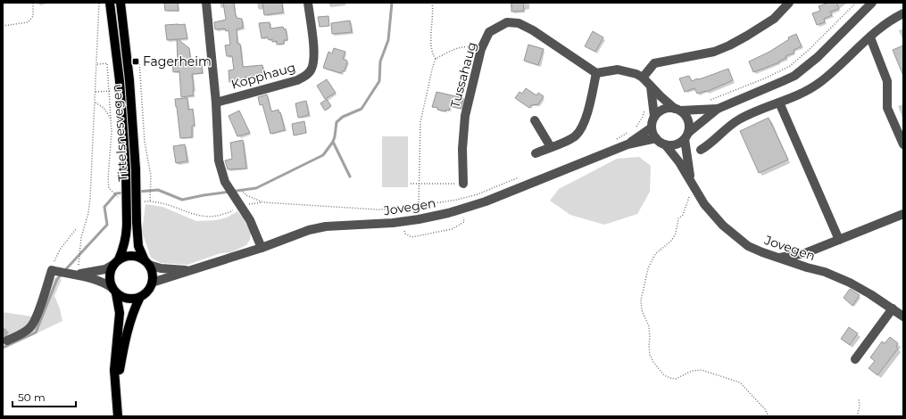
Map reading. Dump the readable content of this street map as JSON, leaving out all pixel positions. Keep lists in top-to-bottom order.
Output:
{
  "streets": {
    "main road": ["Tittelsnesvegen"],
    "street": ["Tussahaug", "Kopphaug", "Jovegen"]
  },
  "crossings": [
    ["Kopphaug", "Jovegen"],
    ["Tittelsnesvegen", "Jovegen"]
  ],
  "places": {
    "transit": ["Fagerheim"]
  },
  "scale_bar": "50 m"
}
